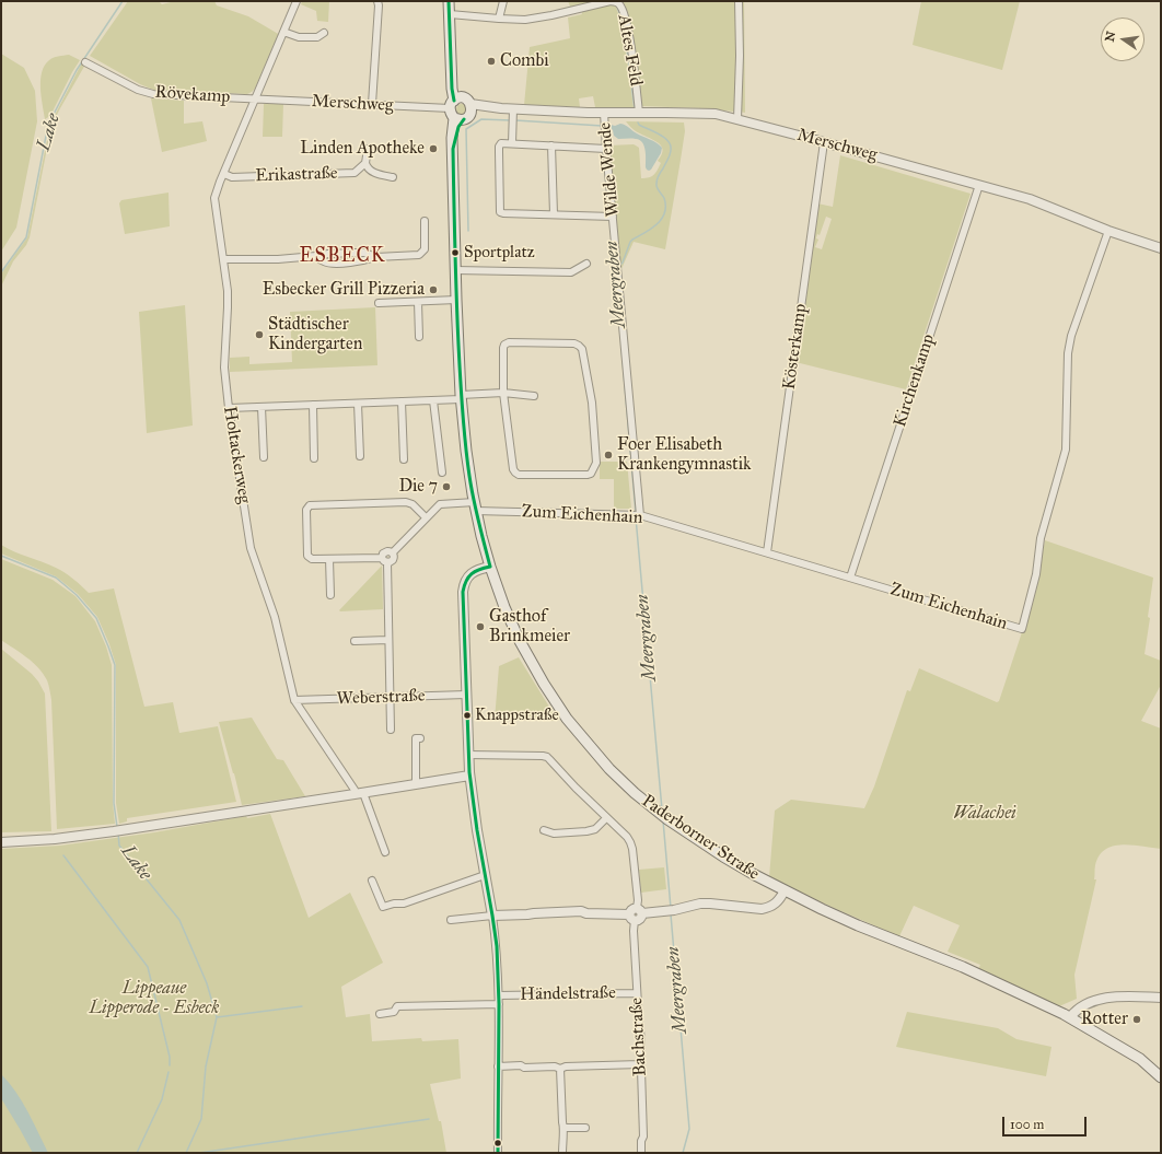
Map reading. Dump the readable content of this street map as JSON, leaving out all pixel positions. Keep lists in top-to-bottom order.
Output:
{
  "streets": {
    "main road": ["Paderborner Straße"],
    "street": [
      "Altes Feld",
      "Rövekamp",
      "Merschweg",
      "Wilde Wende",
      "Erikastraße",
      "Kösterkamp",
      "Kirchenkamp",
      "Holtackerweg",
      "Zum Eichenhain",
      "Weberstraße",
      "Händelstraße",
      "Bachstraße"
    ]
  },
  "crossings": [
    ["Altes Feld", "Merschweg"],
    ["Altes Feld", "Paderborner Straße"],
    ["Rövekamp", "Merschweg"],
    ["Rövekamp", "Holtackerweg"],
    ["Merschweg", "Wilde Wende"],
    ["Merschweg", "Kösterkamp"],
    ["Merschweg", "Kirchenkamp"],
    ["Merschweg", "Holtackerweg"],
    ["Merschweg", "Zum Eichenhain"],
    ["Merschweg", "Paderborner Straße"],
    ["Wilde Wende", "Zum Eichenhain"],
    ["Erikastraße", "Holtackerweg"],
    ["Kösterkamp", "Zum Eichenhain"],
    ["Kirchenkamp", "Zum Eichenhain"],
    ["Holtackerweg", "Weberstraße"],
    ["Zum Eichenhain", "Paderborner Straße"],
    ["Händelstraße", "Bachstraße"]
  ],
  "districts": ["ESBECK"],
  "water": ["Lake", "Meergraben"],
  "parks": ["Walachei", "Lippeaue Lipperode - Esbeck"],
  "places": [
    "Combi",
    "Linden Apotheke",
    "Sportplatz",
    "Esbecker Grill Pizzeria",
    "Städtischer Kindergarten",
    "Foer Elisabeth Krankengymnastik",
    "Die 7",
    "Gasthof Brinkmeier",
    "Knappstraße",
    "Rotter"
  ],
  "scale_bar": "100 m",
  "north": "left"
}
